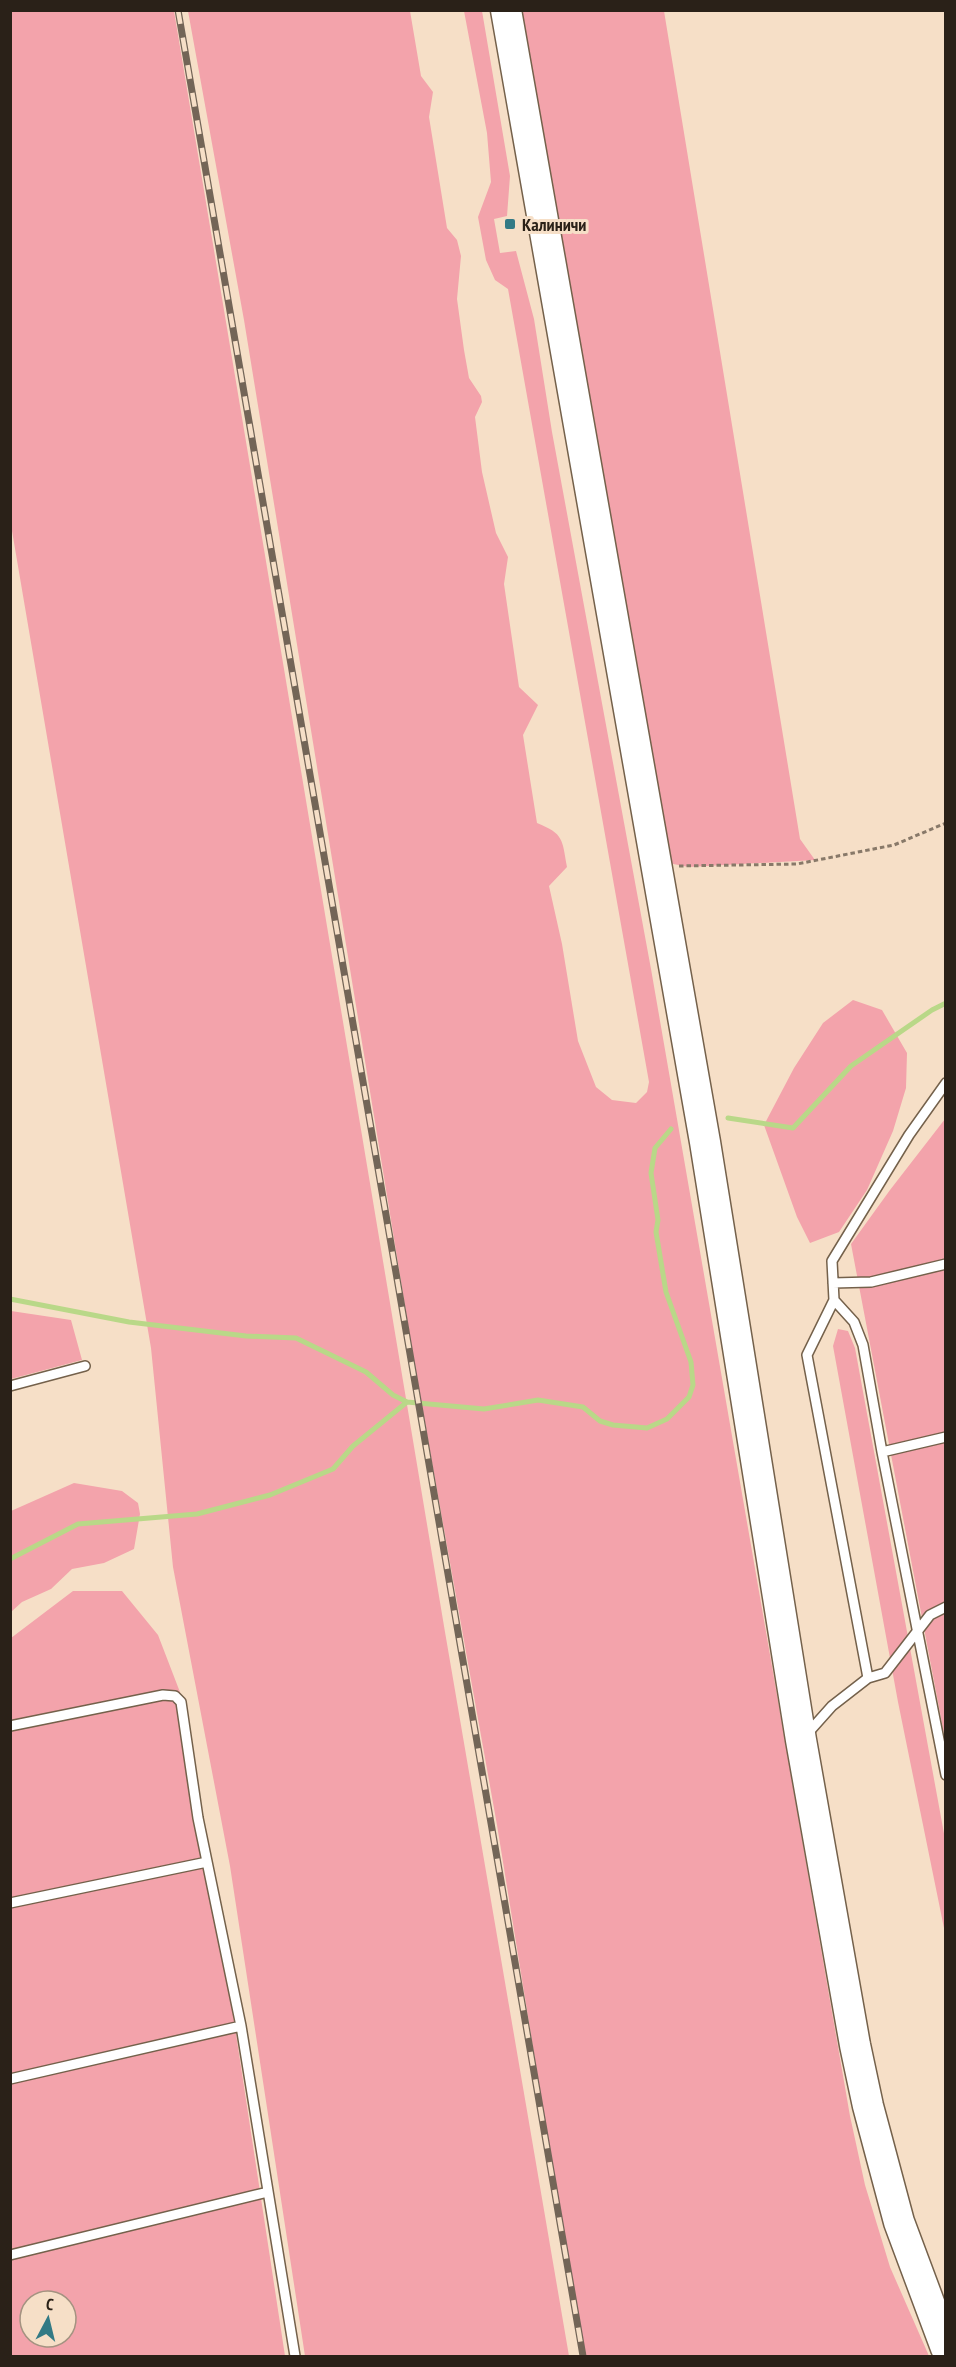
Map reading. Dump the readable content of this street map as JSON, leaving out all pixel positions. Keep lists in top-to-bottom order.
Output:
{
  "places": {
    "transit": ["Калиничи"]
  },
  "north": "top"
}
